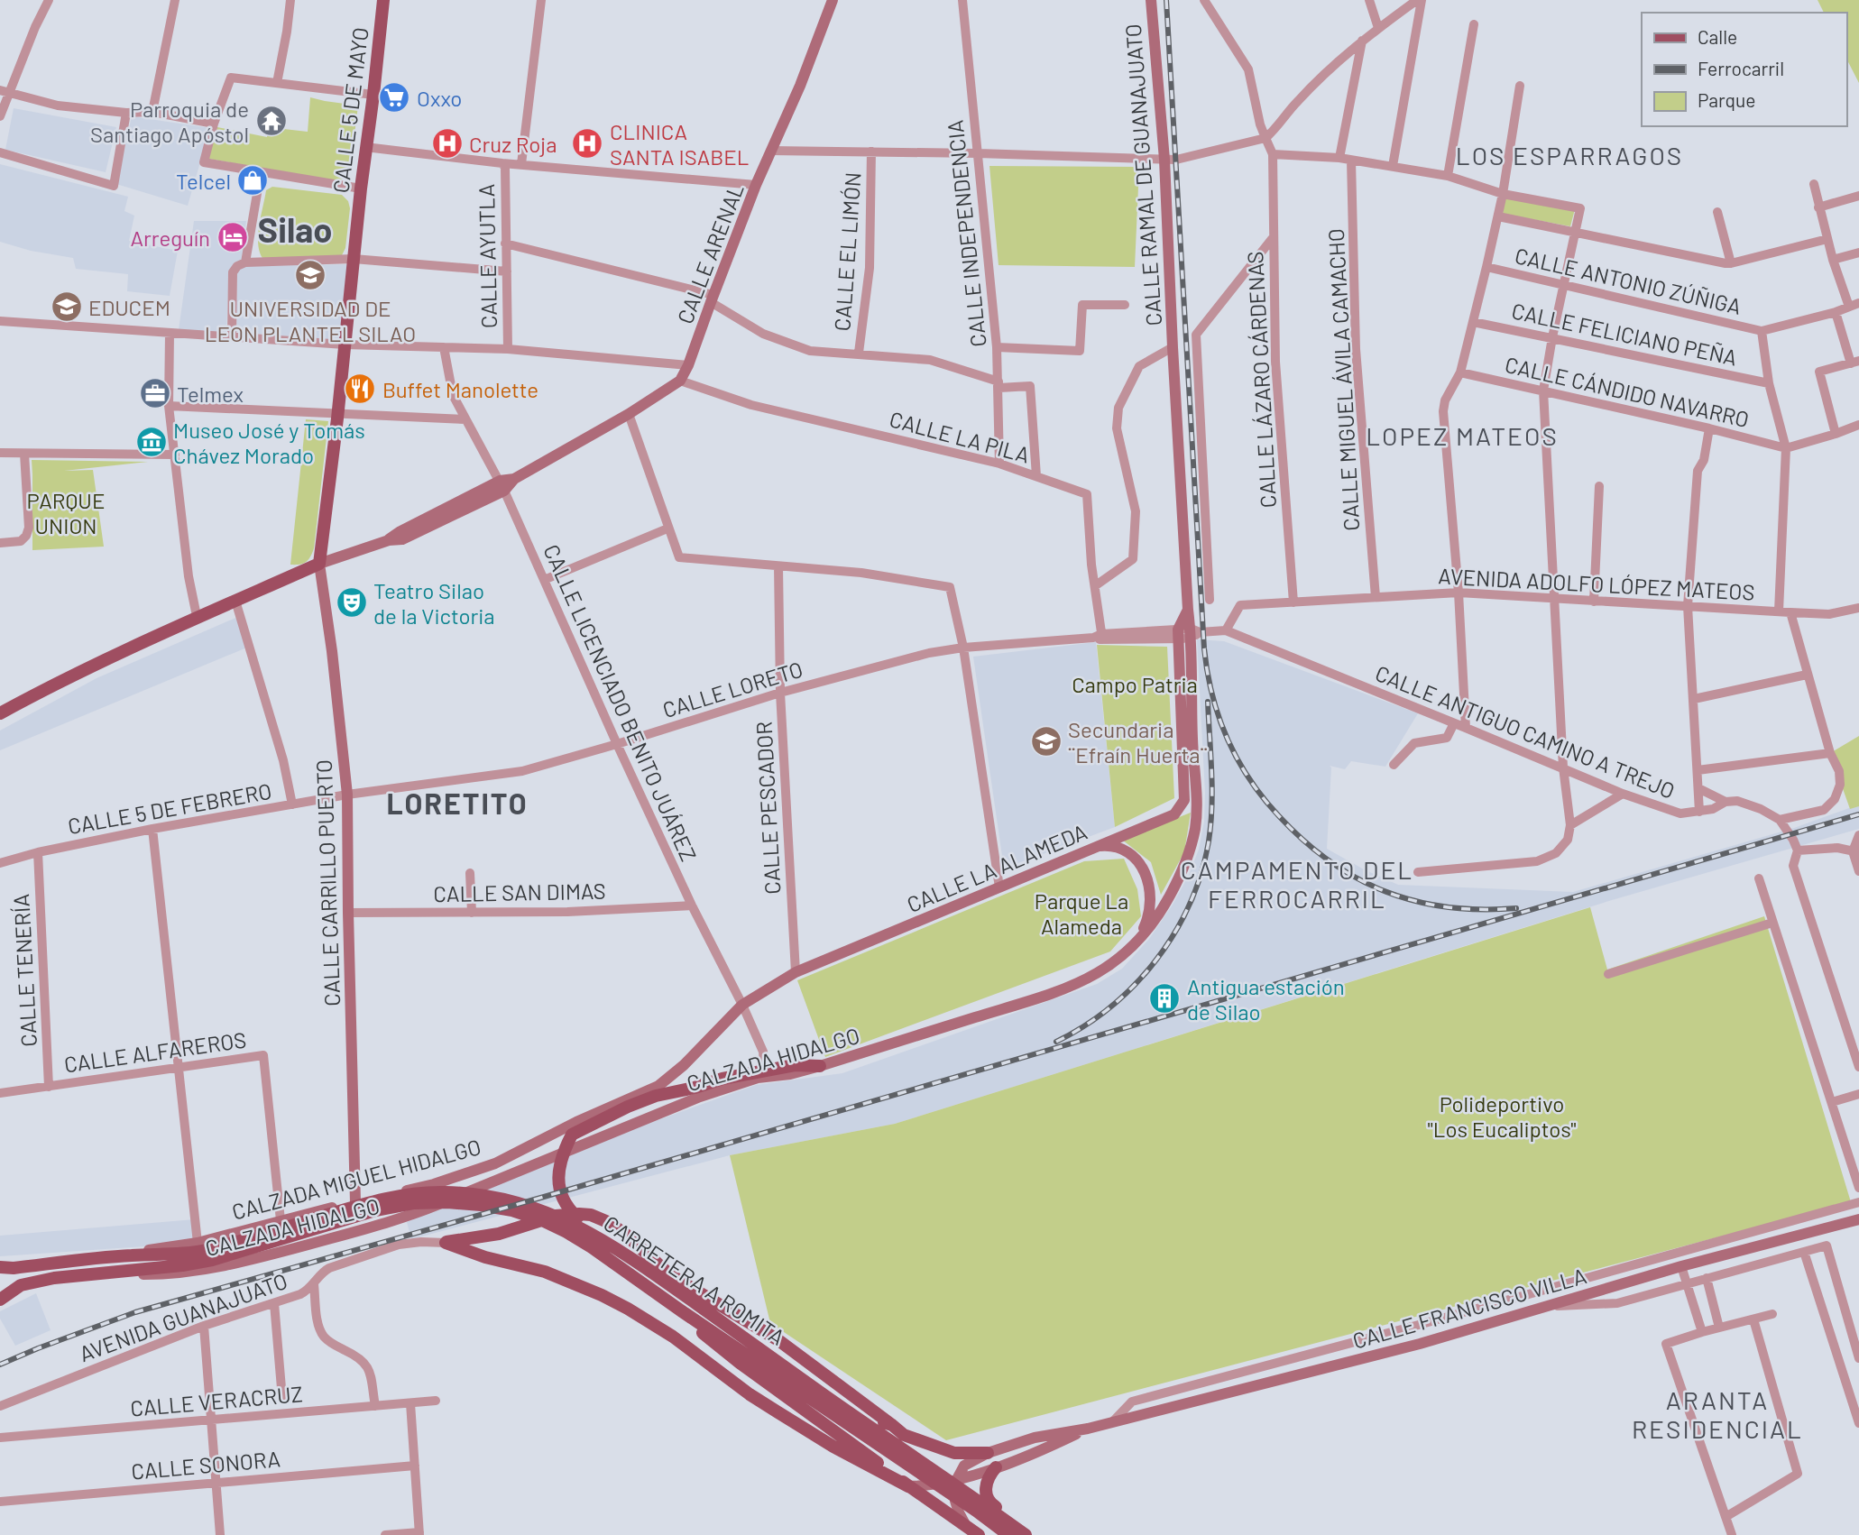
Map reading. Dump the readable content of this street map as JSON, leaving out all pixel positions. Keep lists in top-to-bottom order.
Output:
{
  "streets": {
    "main road": ["CALLE 5 DE MAYO", "CALZADA MIGUEL HIDALGO", "CARRETERA A ROMITA"],
    "street": [
      "CALLE RAMAL DE GUANAJUATO",
      "CALLE INDEPENDENCIA",
      "CALLE EL LIMÓN",
      "CALLE ARENAL",
      "CALLE AYUTLA",
      "CALLE ANTONIO ZÚÑIGA",
      "CALLE FELICIANO PEÑA",
      "CALLE LÁZARO CÁRDENAS",
      "CALLE MIGUEL ÁVILA CAMACHO",
      "CALLE CÁNDIDO NAVARRO",
      "CALLE LA PILA",
      "AVENIDA ADOLFO LÓPEZ MATEOS",
      "CALLE LORETO",
      "CALLE LICENCIADO BENITO JUÁREZ",
      "CALLE ANTIGUO CAMINO A TREJO",
      "CALLE 5 DE FEBRERO",
      "CALLE PESCADOR",
      "CALLE LA ALAMEDA",
      "CALLE CARRILLO PUERTO",
      "CALLE SAN DIMAS",
      "CALLE TENERÍA",
      "CALLE ALFAREROS",
      "CALZADA HIDALGO",
      "CALLE FRANCISCO VILLA",
      "AVENIDA GUANAJUATO",
      "CALLE VERACRUZ",
      "CALLE SONORA"
    ]
  },
  "crossings": [
    ["CALLE 5 DE MAYO", "CALLE CARRILLO PUERTO"],
    ["CALLE RAMAL DE GUANAJUATO", "CALLE LA PILA"],
    ["CALLE RAMAL DE GUANAJUATO", "CALLE LORETO"],
    ["CALLE RAMAL DE GUANAJUATO", "CALLE ANTIGUO CAMINO A TREJO"],
    ["CALLE RAMAL DE GUANAJUATO", "CALZADA HIDALGO"],
    ["CALLE INDEPENDENCIA", "CALLE LA PILA"],
    ["CALLE ARENAL", "CALLE LA PILA"],
    ["CALLE LÁZARO CÁRDENAS", "AVENIDA ADOLFO LÓPEZ MATEOS"],
    ["CALLE MIGUEL ÁVILA CAMACHO", "AVENIDA ADOLFO LÓPEZ MATEOS"],
    ["CALLE LA PILA", "CALLE LORETO"],
    ["AVENIDA ADOLFO LÓPEZ MATEOS", "CALLE ANTIGUO CAMINO A TREJO"],
    ["CALLE LORETO", "CALLE LICENCIADO BENITO JUÁREZ"],
    ["CALLE LORETO", "CALLE ANTIGUO CAMINO A TREJO"],
    ["CALLE LORETO", "CALLE 5 DE FEBRERO"],
    ["CALLE LORETO", "CALLE PESCADOR"],
    ["CALLE LORETO", "CALLE CARRILLO PUERTO"],
    ["CALLE LORETO", "CALZADA HIDALGO"],
    ["CALLE LICENCIADO BENITO JUÁREZ", "CALLE LA ALAMEDA"],
    ["CALLE LICENCIADO BENITO JUÁREZ", "CALLE SAN DIMAS"],
    ["CALLE ANTIGUO CAMINO A TREJO", "CALZADA HIDALGO"],
    ["CALLE 5 DE FEBRERO", "CALLE CARRILLO PUERTO"],
    ["CALLE 5 DE FEBRERO", "CALLE TENERÍA"],
    ["CALLE PESCADOR", "CALLE LA ALAMEDA"],
    ["CALLE LA ALAMEDA", "CALZADA MIGUEL HIDALGO"],
    ["CALLE CARRILLO PUERTO", "CALLE SAN DIMAS"],
    ["CALLE CARRILLO PUERTO", "CALZADA HIDALGO"],
    ["CALLE CARRILLO PUERTO", "CALZADA MIGUEL HIDALGO"],
    ["CALLE TENERÍA", "CALLE ALFAREROS"],
    ["CALLE ALFAREROS", "CALZADA MIGUEL HIDALGO"],
    ["CALZADA HIDALGO", "CALZADA MIGUEL HIDALGO"],
    ["CALZADA MIGUEL HIDALGO", "CARRETERA A ROMITA"]
  ],
  "districts": [
    "LOS ESPARRAGOS",
    "Silao",
    "LOPEZ MATEOS",
    "LORETITO",
    "CAMPAMENTO DEL FERROCARRIL",
    "ARANTA RESIDENCIAL"
  ],
  "parks": [
    "PARQUE UNION",
    "Campo Patria",
    "Parque La Alameda",
    "Polideportivo \"Los Eucaliptos\""
  ],
  "places": {
    "supermarket": ["Oxxo"],
    "temple": ["Parroquia de Santiago Apóstol"],
    "hospital": ["Cruz Roja", "CLINICA SANTA ISABEL"],
    "shop": ["Telcel"],
    "hotel": ["Arreguín"],
    "school or university": ["UNIVERSIDAD DE LEON PLANTEL SILAO", "EDUCEM", "Secundaria ¨Efraín Huerta¨"],
    "restaurant": ["Buffet Manolette"],
    "office": ["Telmex"],
    "museum": ["Museo José y Tomás Chávez Morado"],
    "theatre": ["Teatro Silao de la Victoria"],
    "building": ["Antigua estación de Silao"]
  },
  "legend": ["Calle", "Ferrocarril", "Parque"]
}
